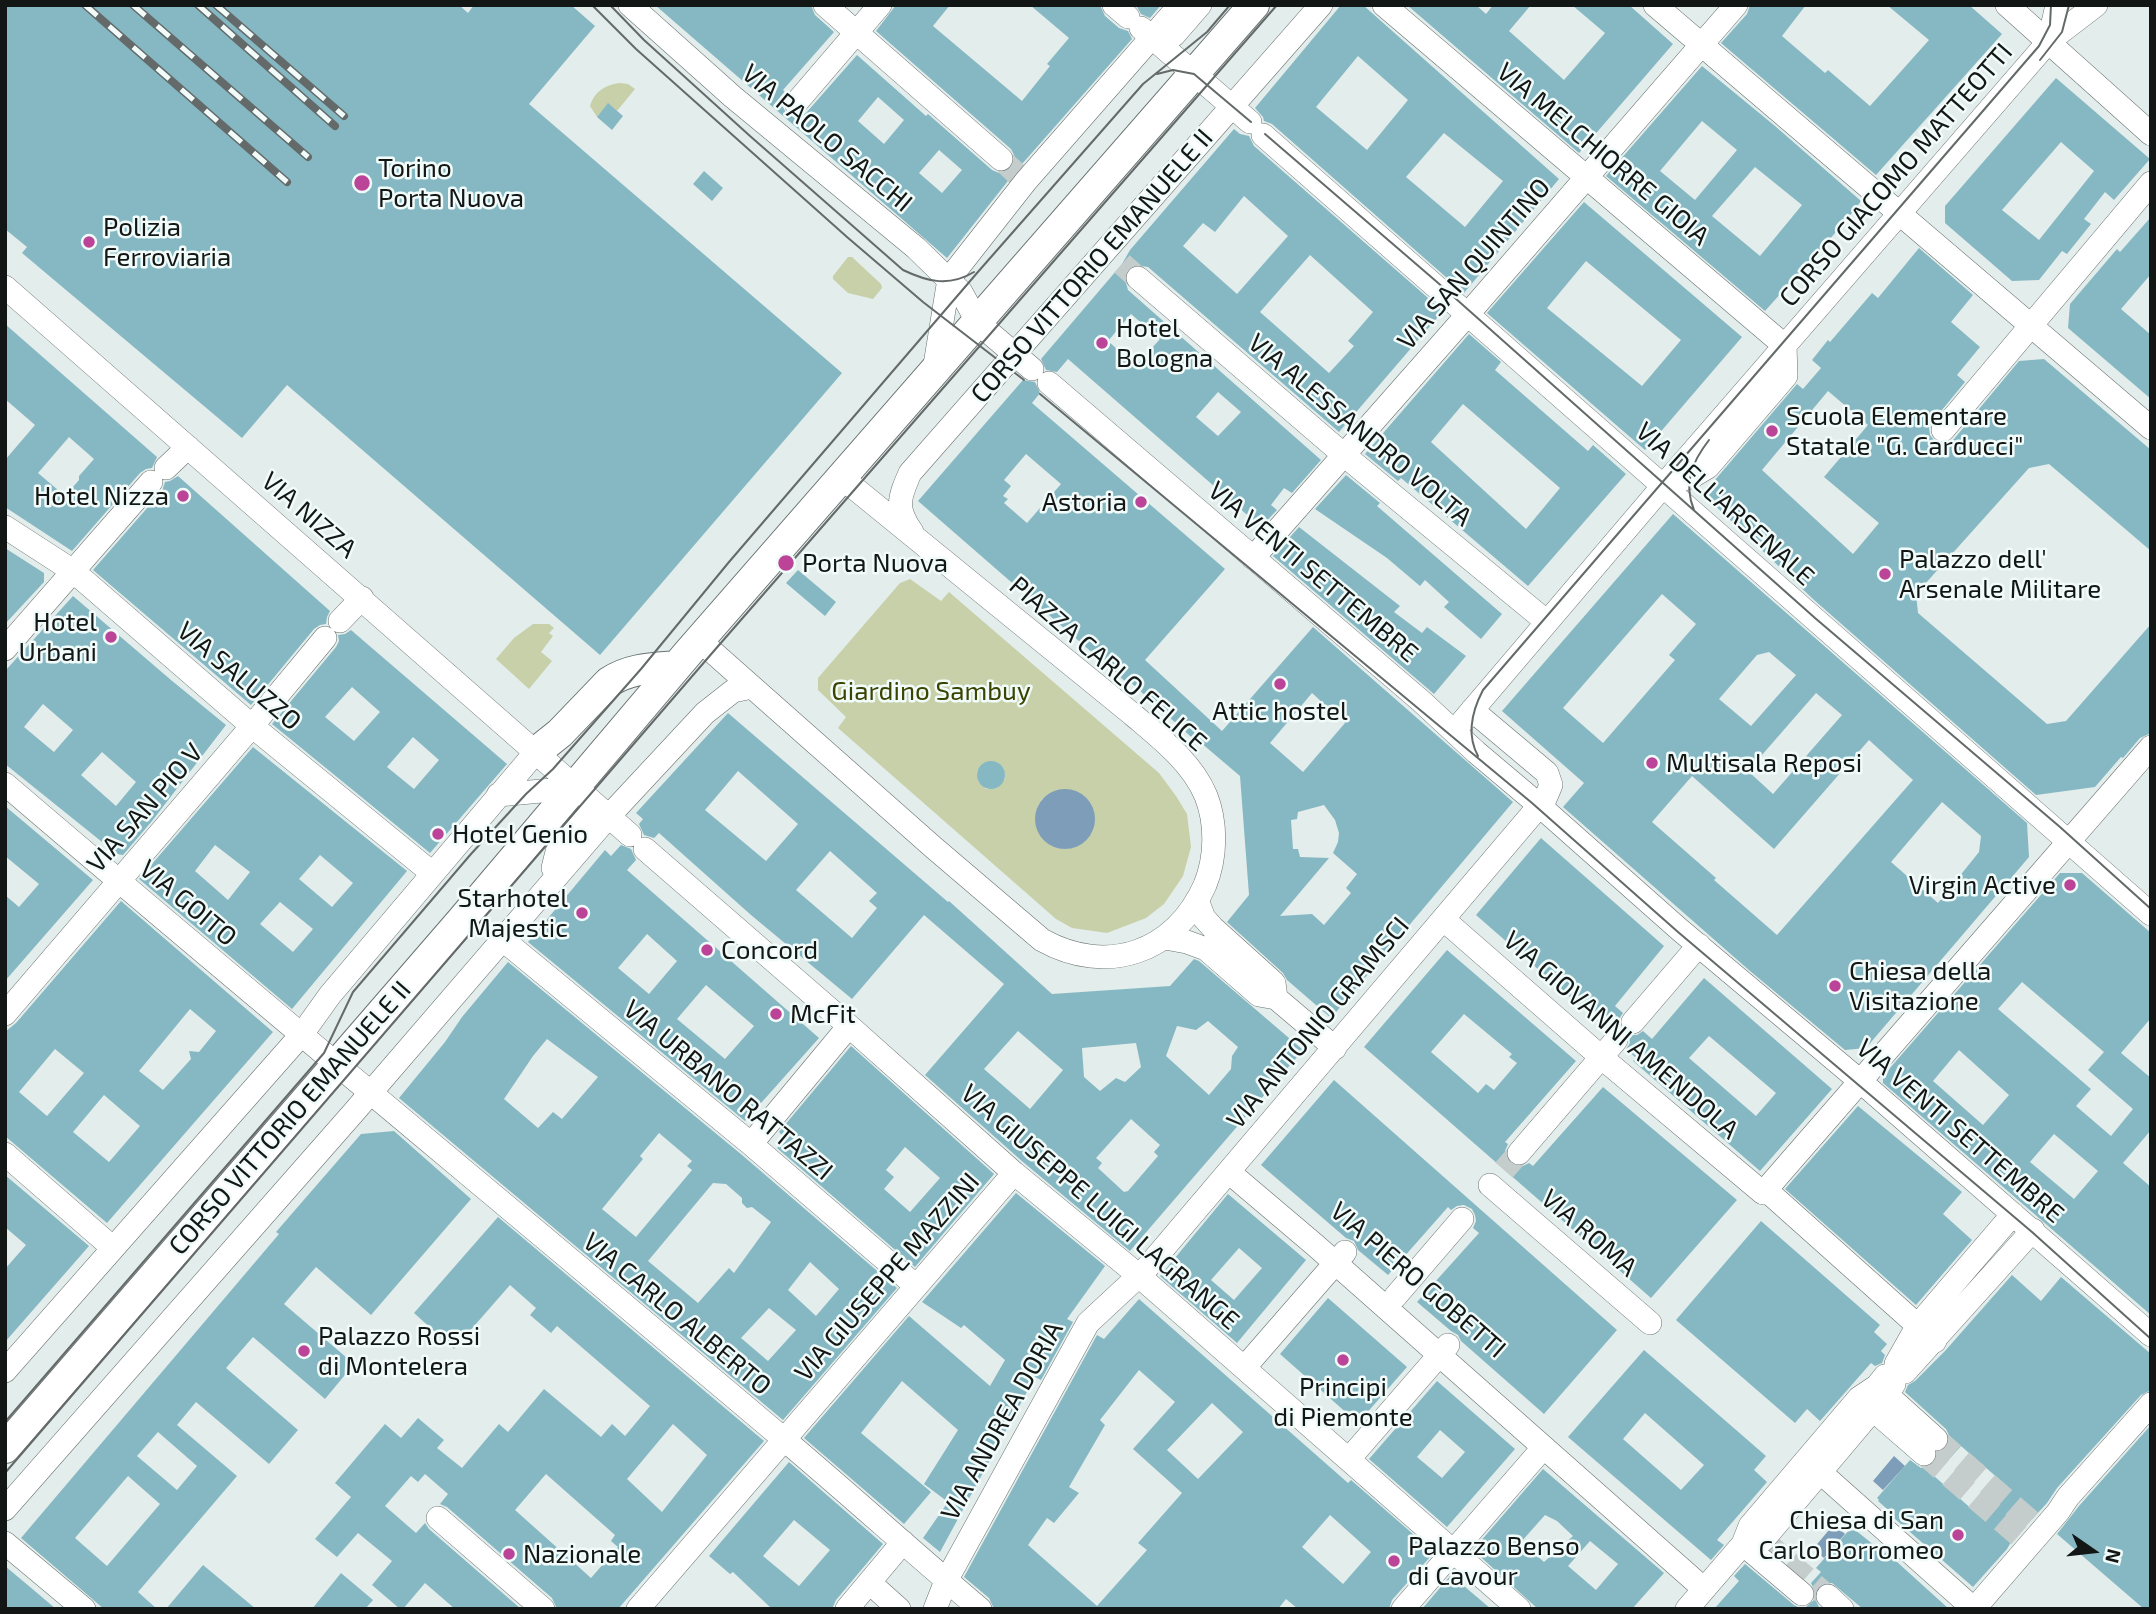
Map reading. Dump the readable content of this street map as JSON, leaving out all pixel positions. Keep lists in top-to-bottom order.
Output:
{
  "streets": {
    "main road": ["CORSO VITTORIO EMANUELE II"],
    "street": [
      "VIA PAOLO SACCHI",
      "VIA MELCHIORRE GIOIA",
      "CORSO GIACOMO MATTEOTTI",
      "VIA SAN QUINTINO",
      "VIA ALESSANDRO VOLTA",
      "VIA DELL'ARSENALE",
      "VIA NIZZA",
      "VIA VENTI SETTEMBRE",
      "PIAZZA CARLO FELICE",
      "VIA SALUZZO",
      "VIA SAN PIO V",
      "VIA GOITO",
      "VIA ANTONIO GRAMSCI",
      "VIA GIOVANNI AMENDOLA",
      "VIA URBANO RATTAZZI",
      "VIA GIUSEPPE LUIGI LAGRANGE",
      "VIA ROMA",
      "VIA GIUSEPPE MAZZINI",
      "VIA PIERO GOBETTI",
      "VIA CARLO ALBERTO",
      "VIA ANDREA DORIA"
    ]
  },
  "crossings": [
    ["VIA PAOLO SACCHI", "CORSO VITTORIO EMANUELE II"],
    ["VIA PAOLO SACCHI", "VIA VENTI SETTEMBRE"],
    ["VIA MELCHIORRE GIOIA", "CORSO GIACOMO MATTEOTTI"],
    ["VIA MELCHIORRE GIOIA", "VIA SAN QUINTINO"],
    ["CORSO GIACOMO MATTEOTTI", "VIA ALESSANDRO VOLTA"],
    ["CORSO GIACOMO MATTEOTTI", "VIA DELL'ARSENALE"],
    ["CORSO GIACOMO MATTEOTTI", "VIA VENTI SETTEMBRE"],
    ["VIA SAN QUINTINO", "VIA ALESSANDRO VOLTA"],
    ["VIA SAN QUINTINO", "VIA DELL'ARSENALE"],
    ["VIA SAN QUINTINO", "VIA VENTI SETTEMBRE"],
    ["CORSO VITTORIO EMANUELE II", "VIA ALESSANDRO VOLTA"],
    ["CORSO VITTORIO EMANUELE II", "VIA DELL'ARSENALE"],
    ["CORSO VITTORIO EMANUELE II", "VIA NIZZA"],
    ["CORSO VITTORIO EMANUELE II", "VIA VENTI SETTEMBRE"],
    ["CORSO VITTORIO EMANUELE II", "PIAZZA CARLO FELICE"],
    ["CORSO VITTORIO EMANUELE II", "VIA SALUZZO"],
    ["CORSO VITTORIO EMANUELE II", "VIA GOITO"],
    ["CORSO VITTORIO EMANUELE II", "VIA URBANO RATTAZZI"],
    ["CORSO VITTORIO EMANUELE II", "VIA GIUSEPPE LUIGI LAGRANGE"],
    ["CORSO VITTORIO EMANUELE II", "VIA CARLO ALBERTO"],
    ["VIA NIZZA", "VIA SAN PIO V"],
    ["VIA NIZZA", "VIA GIUSEPPE LUIGI LAGRANGE"],
    ["VIA VENTI SETTEMBRE", "VIA ANTONIO GRAMSCI"],
    ["VIA SALUZZO", "VIA SAN PIO V"],
    ["VIA SAN PIO V", "VIA GOITO"],
    ["VIA GOITO", "VIA CARLO ALBERTO"],
    ["VIA ANTONIO GRAMSCI", "VIA GIOVANNI AMENDOLA"],
    ["VIA ANTONIO GRAMSCI", "VIA GIUSEPPE LUIGI LAGRANGE"],
    ["VIA ANTONIO GRAMSCI", "VIA PIERO GOBETTI"],
    ["VIA ANTONIO GRAMSCI", "VIA ANDREA DORIA"],
    ["VIA URBANO RATTAZZI", "VIA GIUSEPPE MAZZINI"],
    ["VIA GIUSEPPE LUIGI LAGRANGE", "VIA GIUSEPPE MAZZINI"],
    ["VIA GIUSEPPE LUIGI LAGRANGE", "VIA ANDREA DORIA"],
    ["VIA GIUSEPPE MAZZINI", "VIA CARLO ALBERTO"],
    ["VIA CARLO ALBERTO", "VIA ANDREA DORIA"]
  ],
  "parks": ["Giardino Sambuy"],
  "places": [
    "Torino Porta Nuova",
    "Polizia Ferroviaria",
    "Hotel Bologna",
    "Scuola Elementare Statale \"G. Carducci\"",
    "Hotel Nizza",
    "Astoria",
    "Porta Nuova",
    "Palazzo dell' Arsenale Militare",
    "Hotel Urbani",
    "Attic hostel",
    "Multisala Reposi",
    "Hotel Genio",
    "Virgin Active",
    "Starhotel Majestic",
    "Concord",
    "Chiesa della Visitazione",
    "McFit",
    "Palazzo Rossi di Montelera",
    "Principi di Piemonte",
    "Chiesa di San Carlo Borromeo",
    "Nazionale",
    "Palazzo Benso di Cavour"
  ],
  "north": "right"
}
